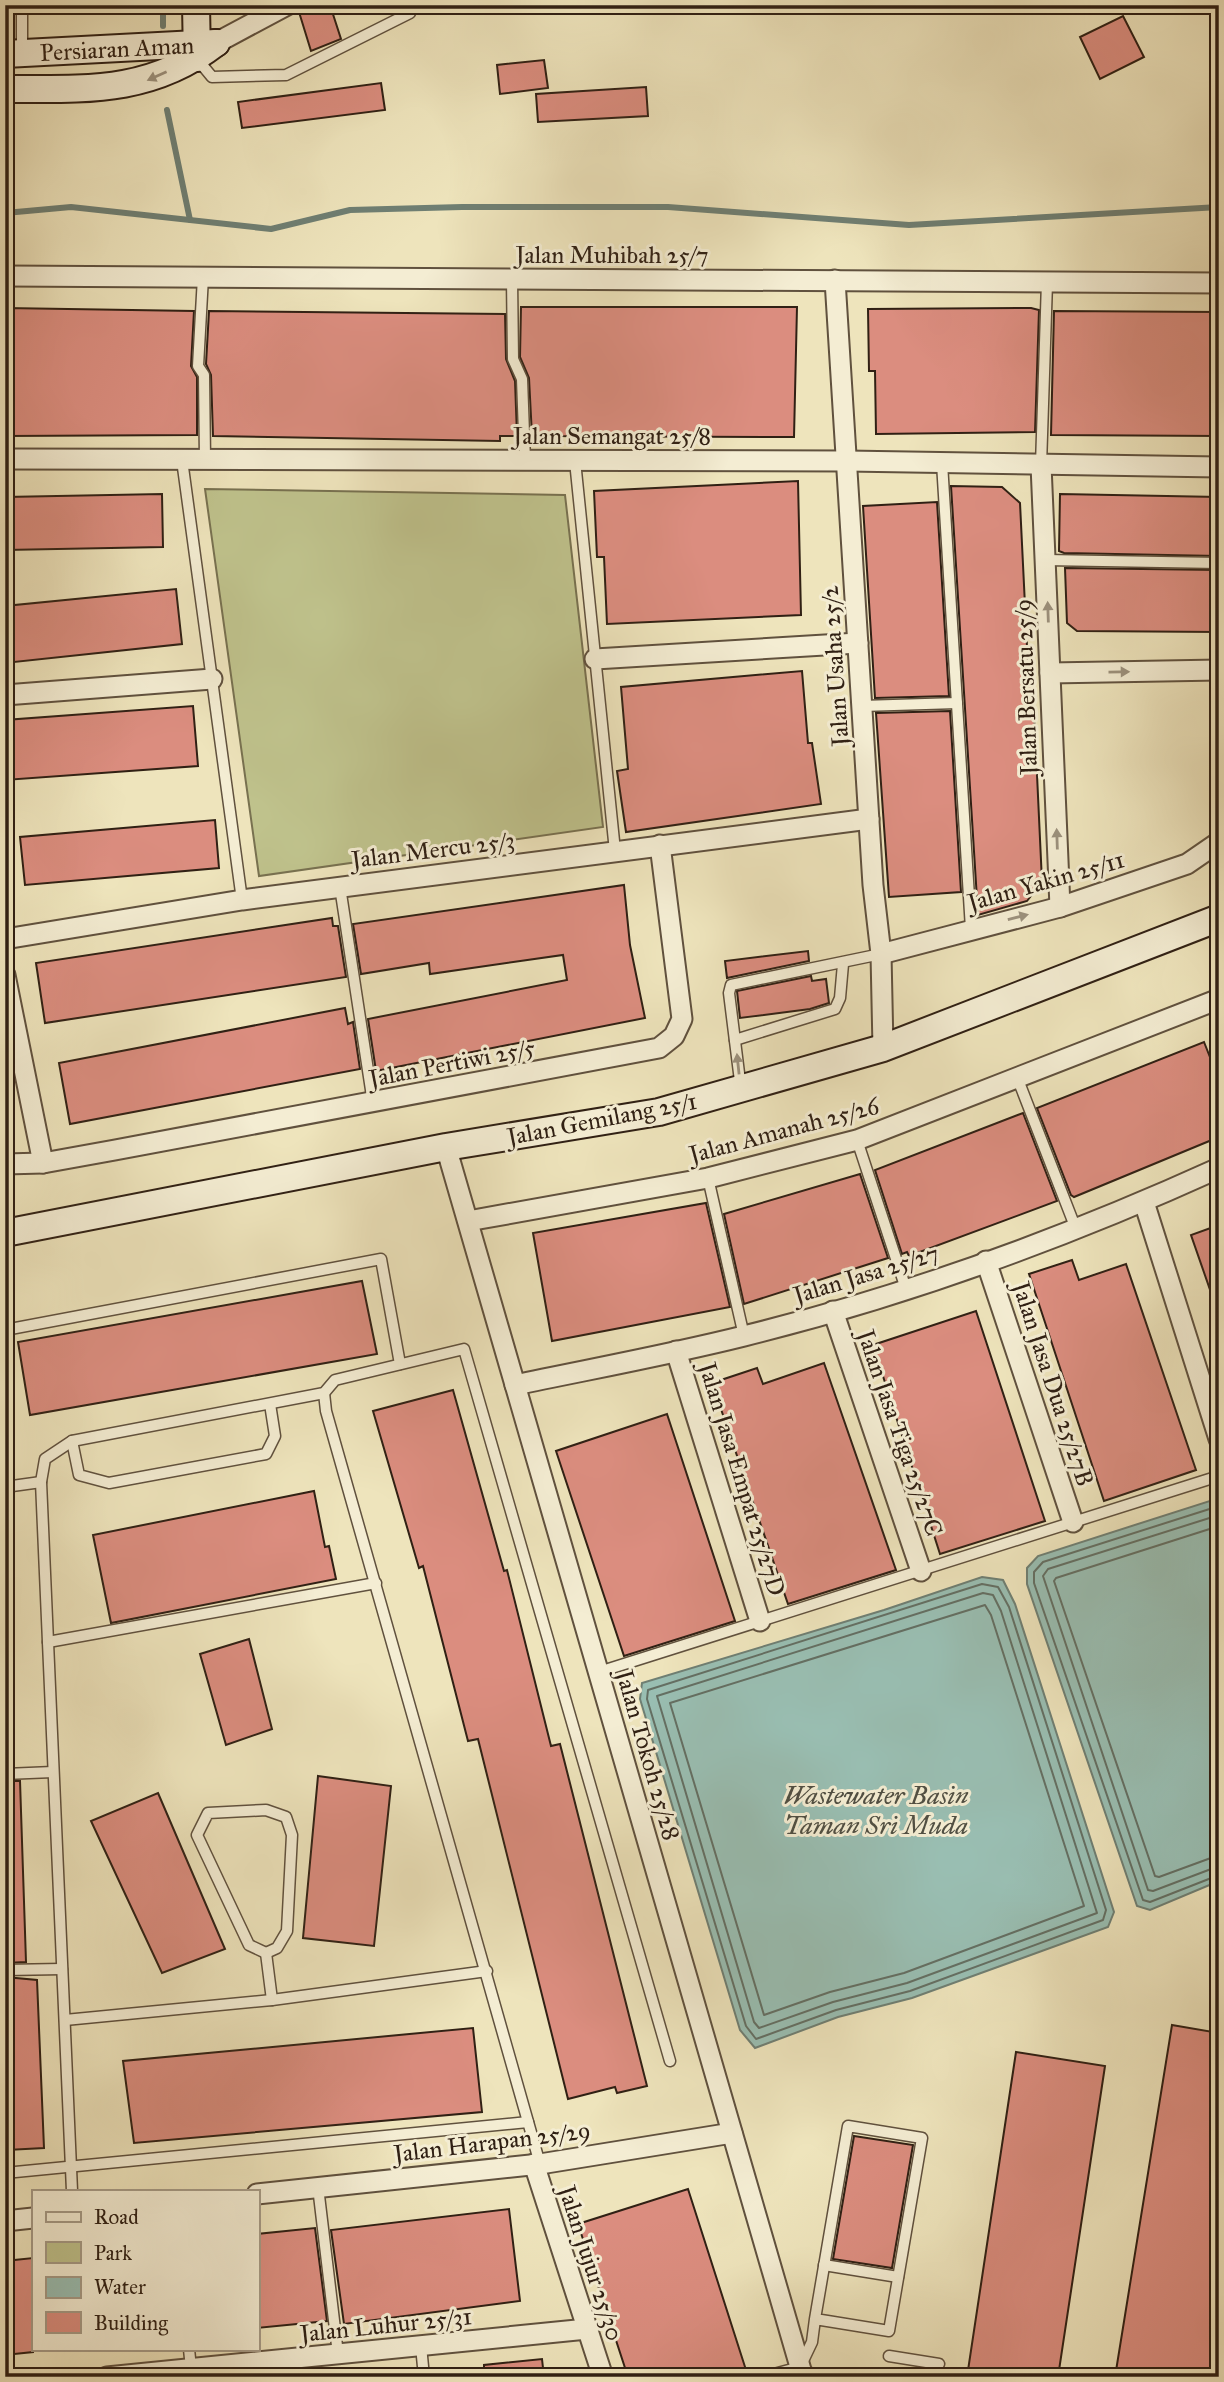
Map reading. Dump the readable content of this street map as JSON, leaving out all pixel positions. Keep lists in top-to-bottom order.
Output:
{
  "streets": {
    "street": [
      "Persiaran Aman",
      "Jalan Muhibah 25/7",
      "Jalan Semangat 25/8",
      "Jalan Usaha 25/2",
      "Jalan Bersatu 25/9",
      "Jalan Mercu 25/3",
      "Jalan Yakin 25/11",
      "Jalan Pertiwi 25/5",
      "Jalan Gemilang 25/1",
      "Jalan Amanah 25/26",
      "Jalan Jasa 25/27",
      "Jalan Jasa Dua 25/27B",
      "Jalan Jasa Tiga 25/27C",
      "Jalan Jasa Empat 25/27D",
      "Jalan Tokoh 25/28",
      "Jalan Harapan 25/29",
      "Jalan Jujur 25/30",
      "Jalan Luhur 25/31"
    ]
  },
  "crossings": [
    ["Jalan Muhibah 25/7", "Jalan Usaha 25/2"],
    ["Jalan Semangat 25/8", "Jalan Usaha 25/2"],
    ["Jalan Semangat 25/8", "Jalan Bersatu 25/9"],
    ["Jalan Usaha 25/2", "Jalan Mercu 25/3"],
    ["Jalan Usaha 25/2", "Jalan Yakin 25/11"],
    ["Jalan Usaha 25/2", "Jalan Gemilang 25/1"],
    ["Jalan Bersatu 25/9", "Jalan Yakin 25/11"],
    ["Jalan Mercu 25/3", "Jalan Pertiwi 25/5"],
    ["Jalan Gemilang 25/1", "Jalan Tokoh 25/28"],
    ["Jalan Amanah 25/26", "Jalan Tokoh 25/28"],
    ["Jalan Jasa 25/27", "Jalan Jasa Dua 25/27B"],
    ["Jalan Jasa 25/27", "Jalan Jasa Tiga 25/27C"],
    ["Jalan Jasa 25/27", "Jalan Jasa Empat 25/27D"],
    ["Jalan Jasa 25/27", "Jalan Tokoh 25/28"],
    ["Jalan Tokoh 25/28", "Jalan Harapan 25/29"],
    ["Jalan Harapan 25/29", "Jalan Jujur 25/30"],
    ["Jalan Jujur 25/30", "Jalan Luhur 25/31"]
  ],
  "one_way": ["Jalan Bersatu 25/9"],
  "water": ["Wastewater Basin Taman Sri Muda"],
  "legend": [
    "Road",
    "Park",
    "Water",
    "Building"
  ]
}
